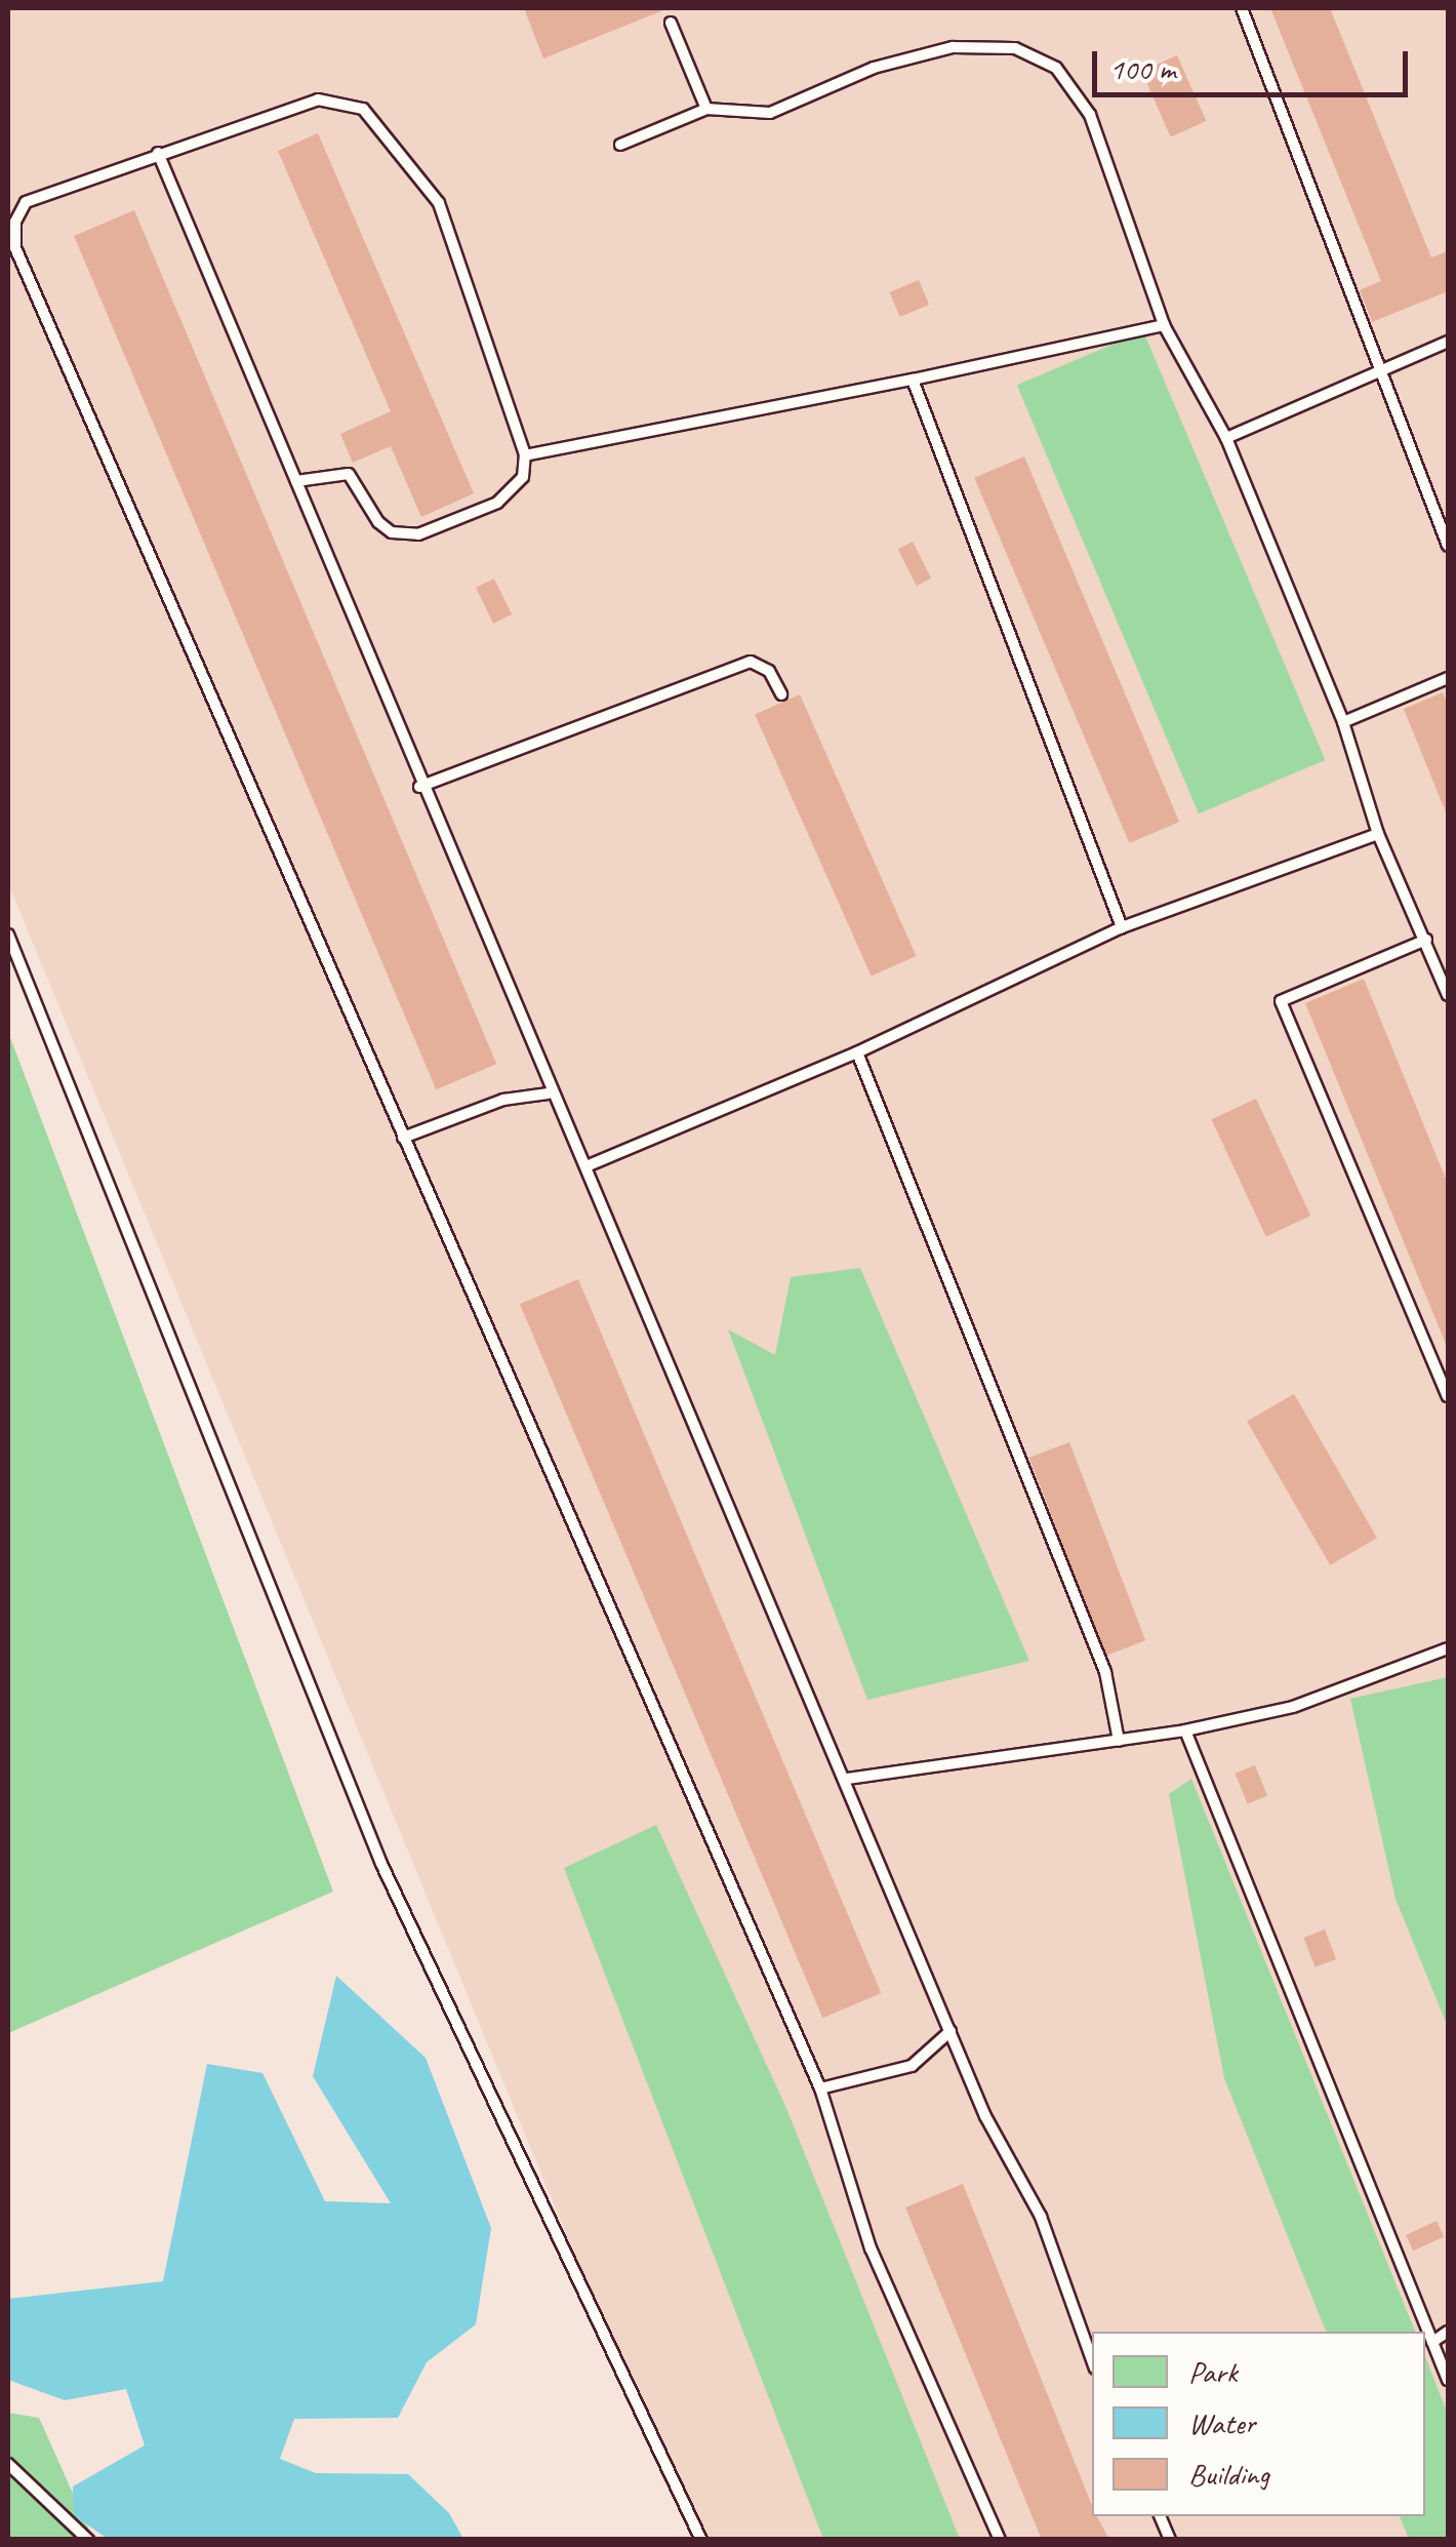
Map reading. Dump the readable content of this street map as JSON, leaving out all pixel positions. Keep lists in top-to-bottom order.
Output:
{
  "legend": ["Park", "Water", "Building"],
  "scale_bar": "100 m"
}
